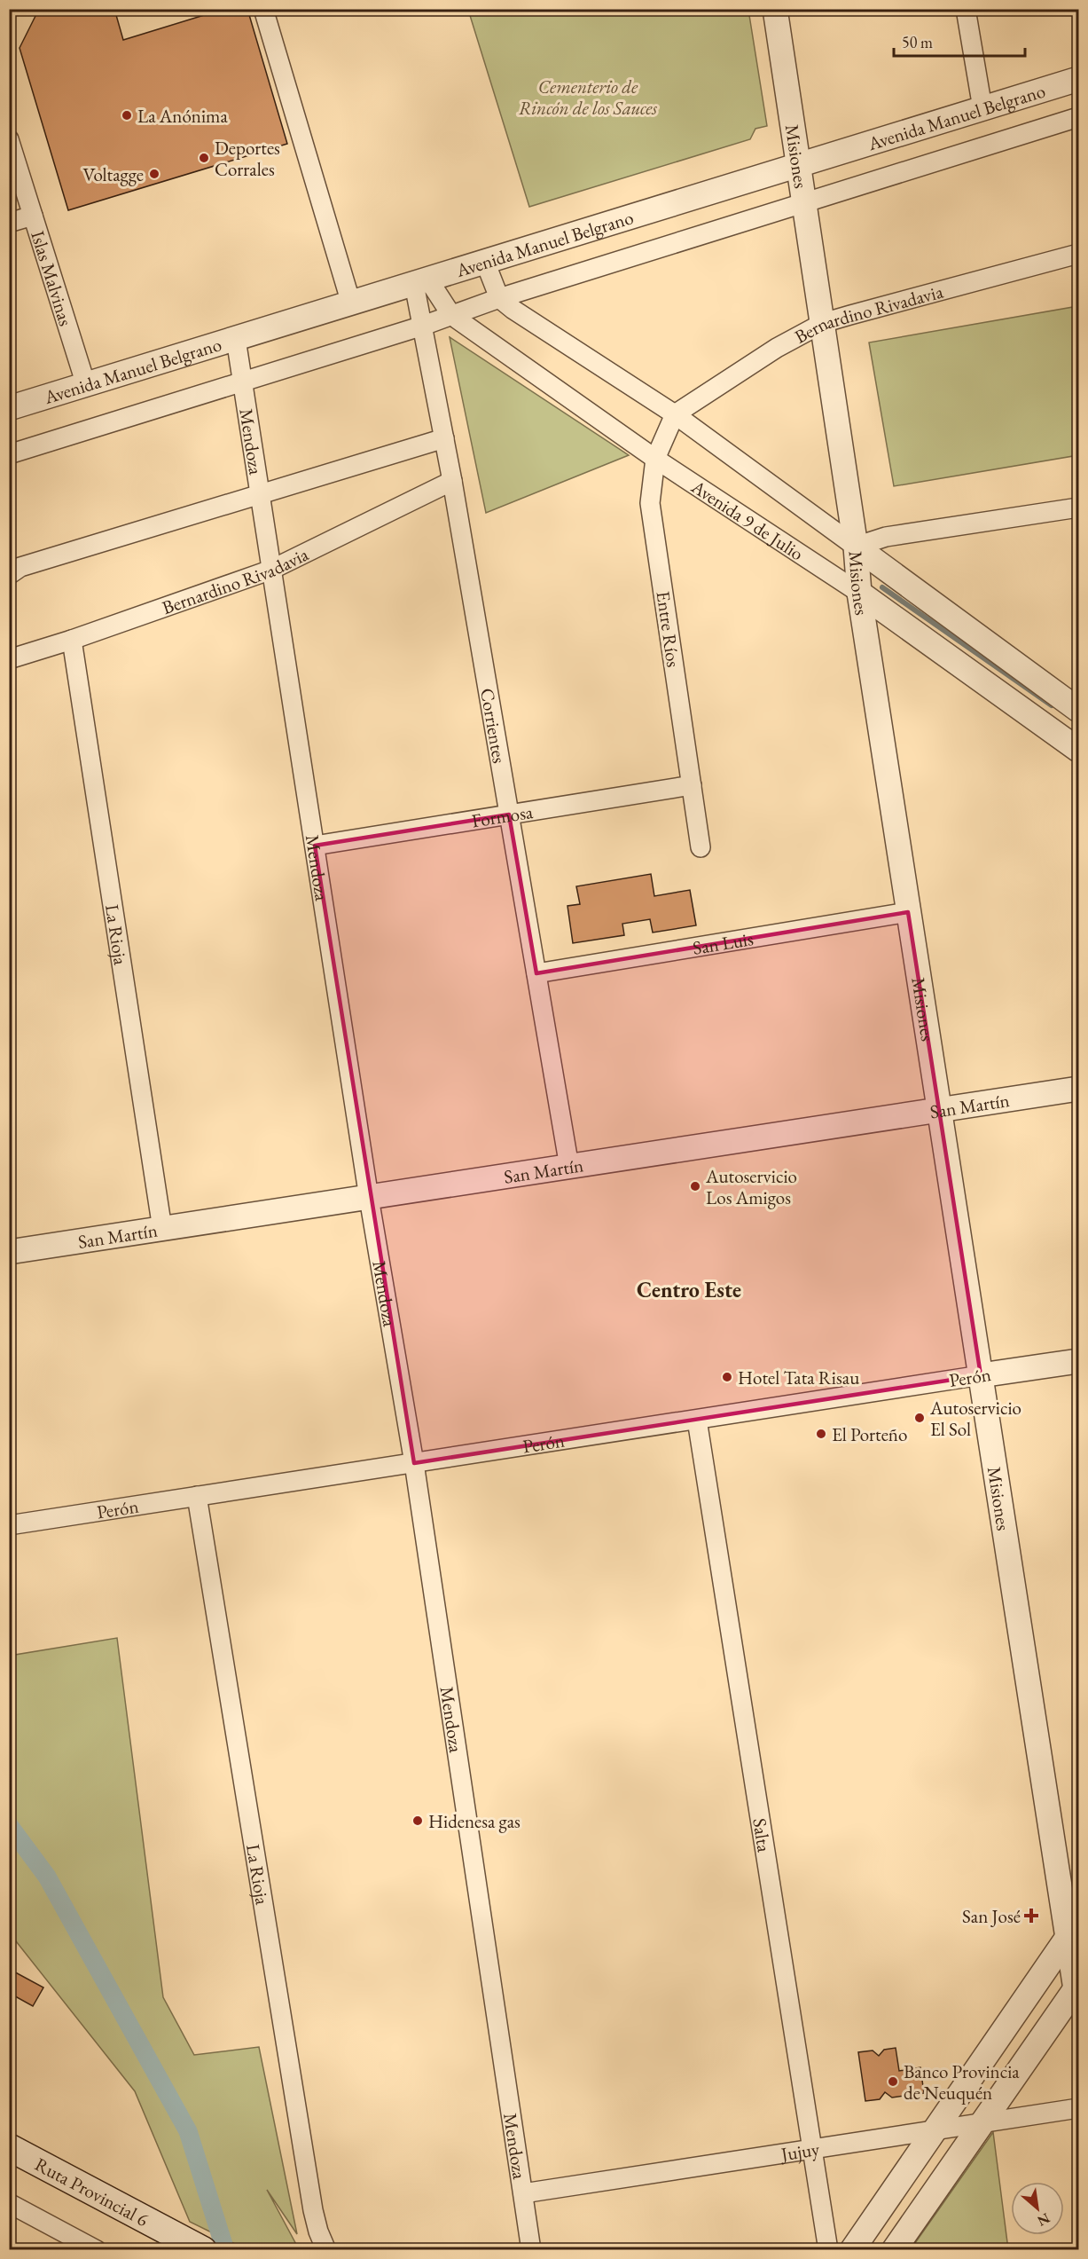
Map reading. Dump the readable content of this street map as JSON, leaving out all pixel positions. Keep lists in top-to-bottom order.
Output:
{
  "streets": {
    "main road": ["Ruta Provincial 6"],
    "street": [
      "Avenida Manuel Belgrano",
      "Misiones",
      "Islas Malvinas",
      "Bernardino Rivadavia",
      "Mendoza",
      "Avenida 9 de Julio",
      "Entre Ríos",
      "Corrientes",
      "Formosa",
      "La Rioja",
      "San Luis",
      "San Martín",
      "Perón",
      "Salta",
      "Jujuy"
    ]
  },
  "crossings": [
    ["Avenida Manuel Belgrano", "Misiones"],
    ["Avenida Manuel Belgrano", "Islas Malvinas"],
    ["Avenida Manuel Belgrano", "Mendoza"],
    ["Avenida Manuel Belgrano", "Avenida 9 de Julio"],
    ["Avenida Manuel Belgrano", "Corrientes"],
    ["Misiones", "Bernardino Rivadavia"],
    ["Misiones", "Avenida 9 de Julio"],
    ["Misiones", "San Luis"],
    ["Misiones", "San Martín"],
    ["Misiones", "Perón"],
    ["Bernardino Rivadavia", "Mendoza"],
    ["Bernardino Rivadavia", "Avenida 9 de Julio"],
    ["Bernardino Rivadavia", "Entre Ríos"],
    ["Bernardino Rivadavia", "Corrientes"],
    ["Bernardino Rivadavia", "La Rioja"],
    ["Mendoza", "Formosa"],
    ["Mendoza", "San Martín"],
    ["Mendoza", "Perón"],
    ["Mendoza", "Jujuy"],
    ["Avenida 9 de Julio", "Entre Ríos"],
    ["Avenida 9 de Julio", "Corrientes"],
    ["Entre Ríos", "Formosa"],
    ["Corrientes", "Formosa"],
    ["Corrientes", "San Luis"],
    ["Corrientes", "San Martín"],
    ["La Rioja", "San Martín"],
    ["La Rioja", "Perón"],
    ["Perón", "Salta"],
    ["Salta", "Jujuy"]
  ],
  "districts": ["Centro Este"],
  "parks": ["Cementerio de Rincón de los Sauces"],
  "places": {
    "other": [
      "La Anónima",
      "Deportes Corrales",
      "Voltagge",
      "Autoservicio Los Amigos",
      "Hotel Tata Risau",
      "Autoservicio El Sol",
      "El Porteño",
      "Hidenesa gas",
      "Banco Provincia de Neuquén"
    ],
    "health": ["San José"]
  },
  "scale_bar": "50 m",
  "north": "bottom right"
}
